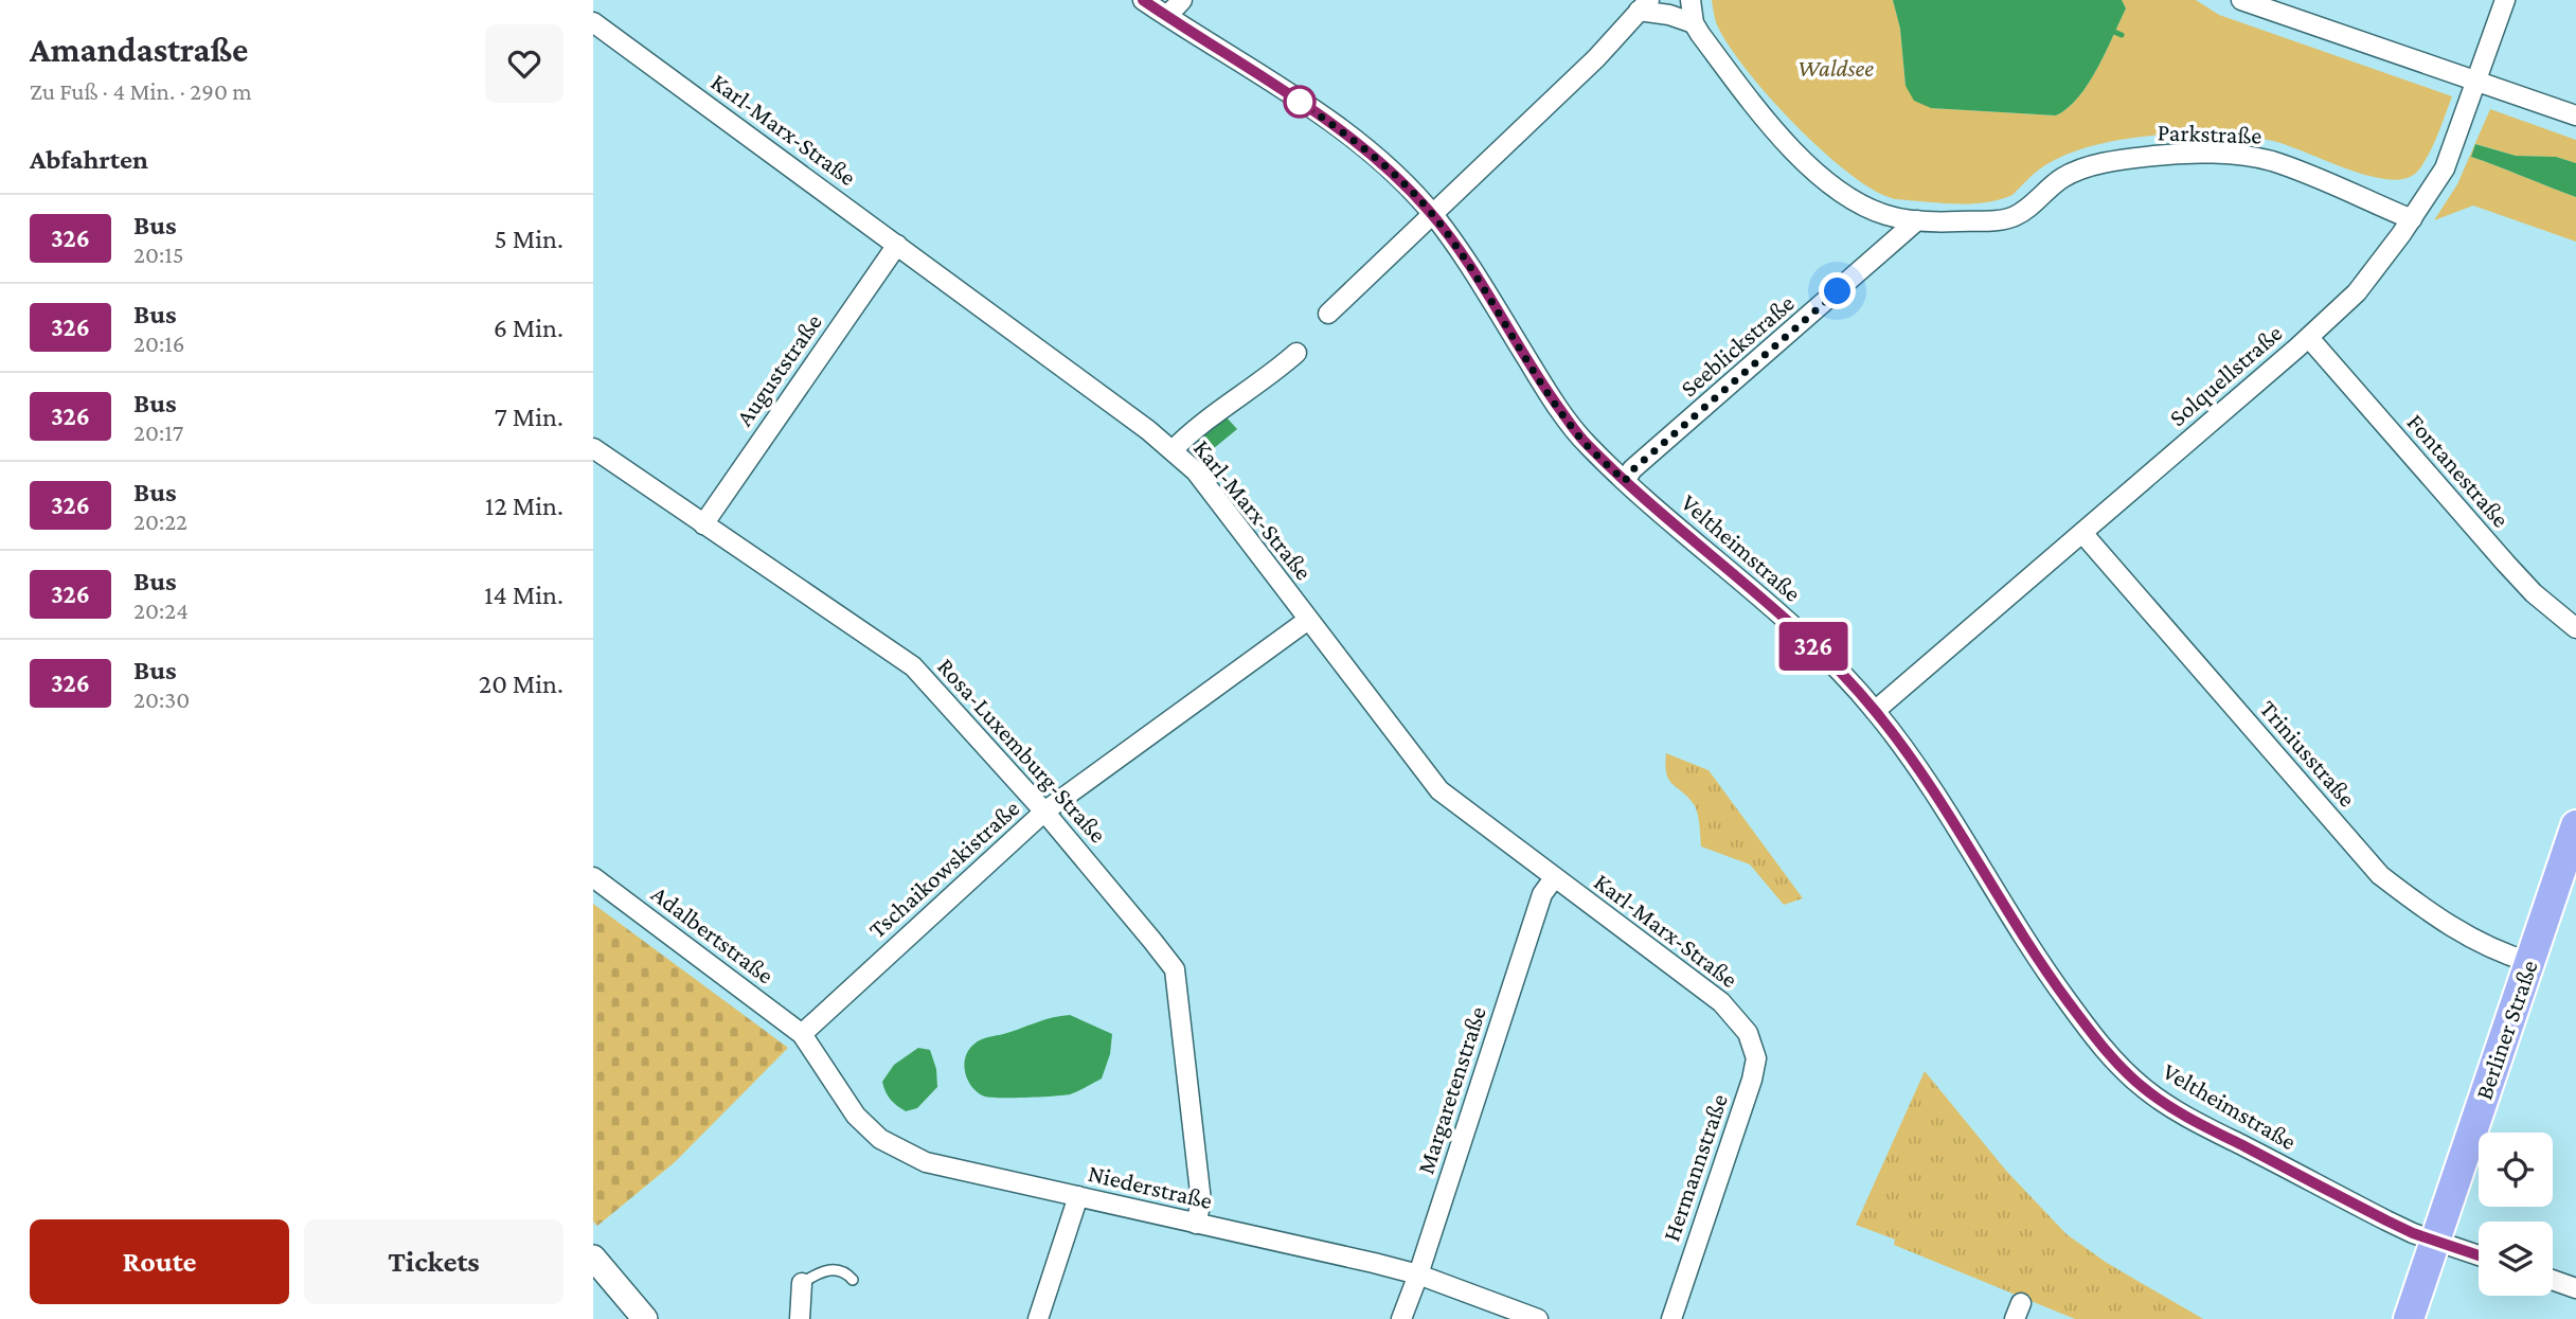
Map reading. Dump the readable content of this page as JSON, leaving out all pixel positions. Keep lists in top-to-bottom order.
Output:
{
  "streets": {
    "main road": ["Berliner Straße"],
    "street": [
      "Karl-Marx-Straße",
      "Parkstraße",
      "Seeblickstraße",
      "Auguststraße",
      "Solquellstraße",
      "Fontanestraße",
      "Veltheimstraße",
      "Rosa-Luxemburg-Straße",
      "Triniusstraße",
      "Tschaikowskistraße",
      "Adalbertstraße",
      "Margaretenstraße",
      "Hermannstraße",
      "Niederstraße"
    ]
  },
  "crossings": [
    ["Karl-Marx-Straße", "Auguststraße"],
    ["Karl-Marx-Straße", "Tschaikowskistraße"],
    ["Karl-Marx-Straße", "Margaretenstraße"],
    ["Karl-Marx-Straße", "Hermannstraße"],
    ["Parkstraße", "Seeblickstraße"],
    ["Parkstraße", "Solquellstraße"],
    ["Seeblickstraße", "Veltheimstraße"],
    ["Auguststraße", "Rosa-Luxemburg-Straße"],
    ["Solquellstraße", "Fontanestraße"],
    ["Solquellstraße", "Veltheimstraße"],
    ["Solquellstraße", "Triniusstraße"],
    ["Veltheimstraße", "Berliner Straße"],
    ["Rosa-Luxemburg-Straße", "Tschaikowskistraße"],
    ["Rosa-Luxemburg-Straße", "Niederstraße"],
    ["Triniusstraße", "Berliner Straße"],
    ["Tschaikowskistraße", "Adalbertstraße"],
    ["Tschaikowskistraße", "Niederstraße"],
    ["Adalbertstraße", "Niederstraße"],
    ["Margaretenstraße", "Niederstraße"]
  ],
  "parks": ["Waldsee"],
  "lines": ["bus line 326"],
  "page": {
    "heading": [
      ["Amandastraße", "Zu Fuß · 4 Min. · 290 m"],
      "Abfahrten"
    ],
    "on_map": "326",
    "list": [
      {
        "mark": "326",
        "name": "Bus",
        "note": "20:15",
        "value": "5 Min."
      },
      {
        "mark": "326",
        "name": "Bus",
        "note": "20:16",
        "value": "6 Min."
      },
      {
        "mark": "326",
        "name": "Bus",
        "note": "20:17",
        "value": "7 Min."
      },
      {
        "mark": "326",
        "name": "Bus",
        "note": "20:22",
        "value": "12 Min."
      },
      {
        "mark": "326",
        "name": "Bus",
        "note": "20:24",
        "value": "14 Min."
      },
      {
        "mark": "326",
        "name": "Bus",
        "note": "20:30",
        "value": "20 Min."
      }
    ],
    "buttons": ["Route", "Tickets"]
  }
}
